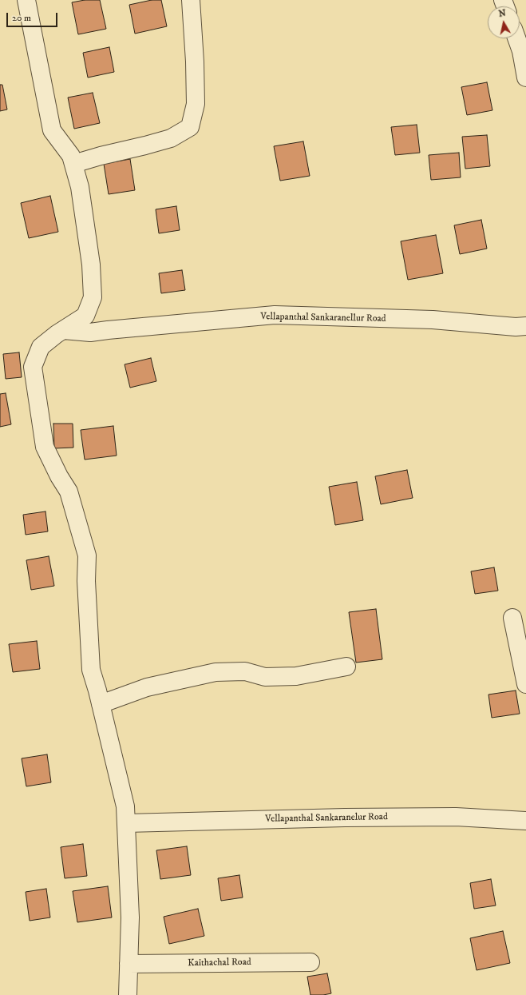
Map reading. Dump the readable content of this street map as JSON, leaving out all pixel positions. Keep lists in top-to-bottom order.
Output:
{
  "streets": {
    "street": ["Vellapanthal Sankaranellur Road", "Vellapanthal Sankaranelur Road", "Kaithachal Road"]
  },
  "scale_bar": "20 m",
  "north": "top"
}
